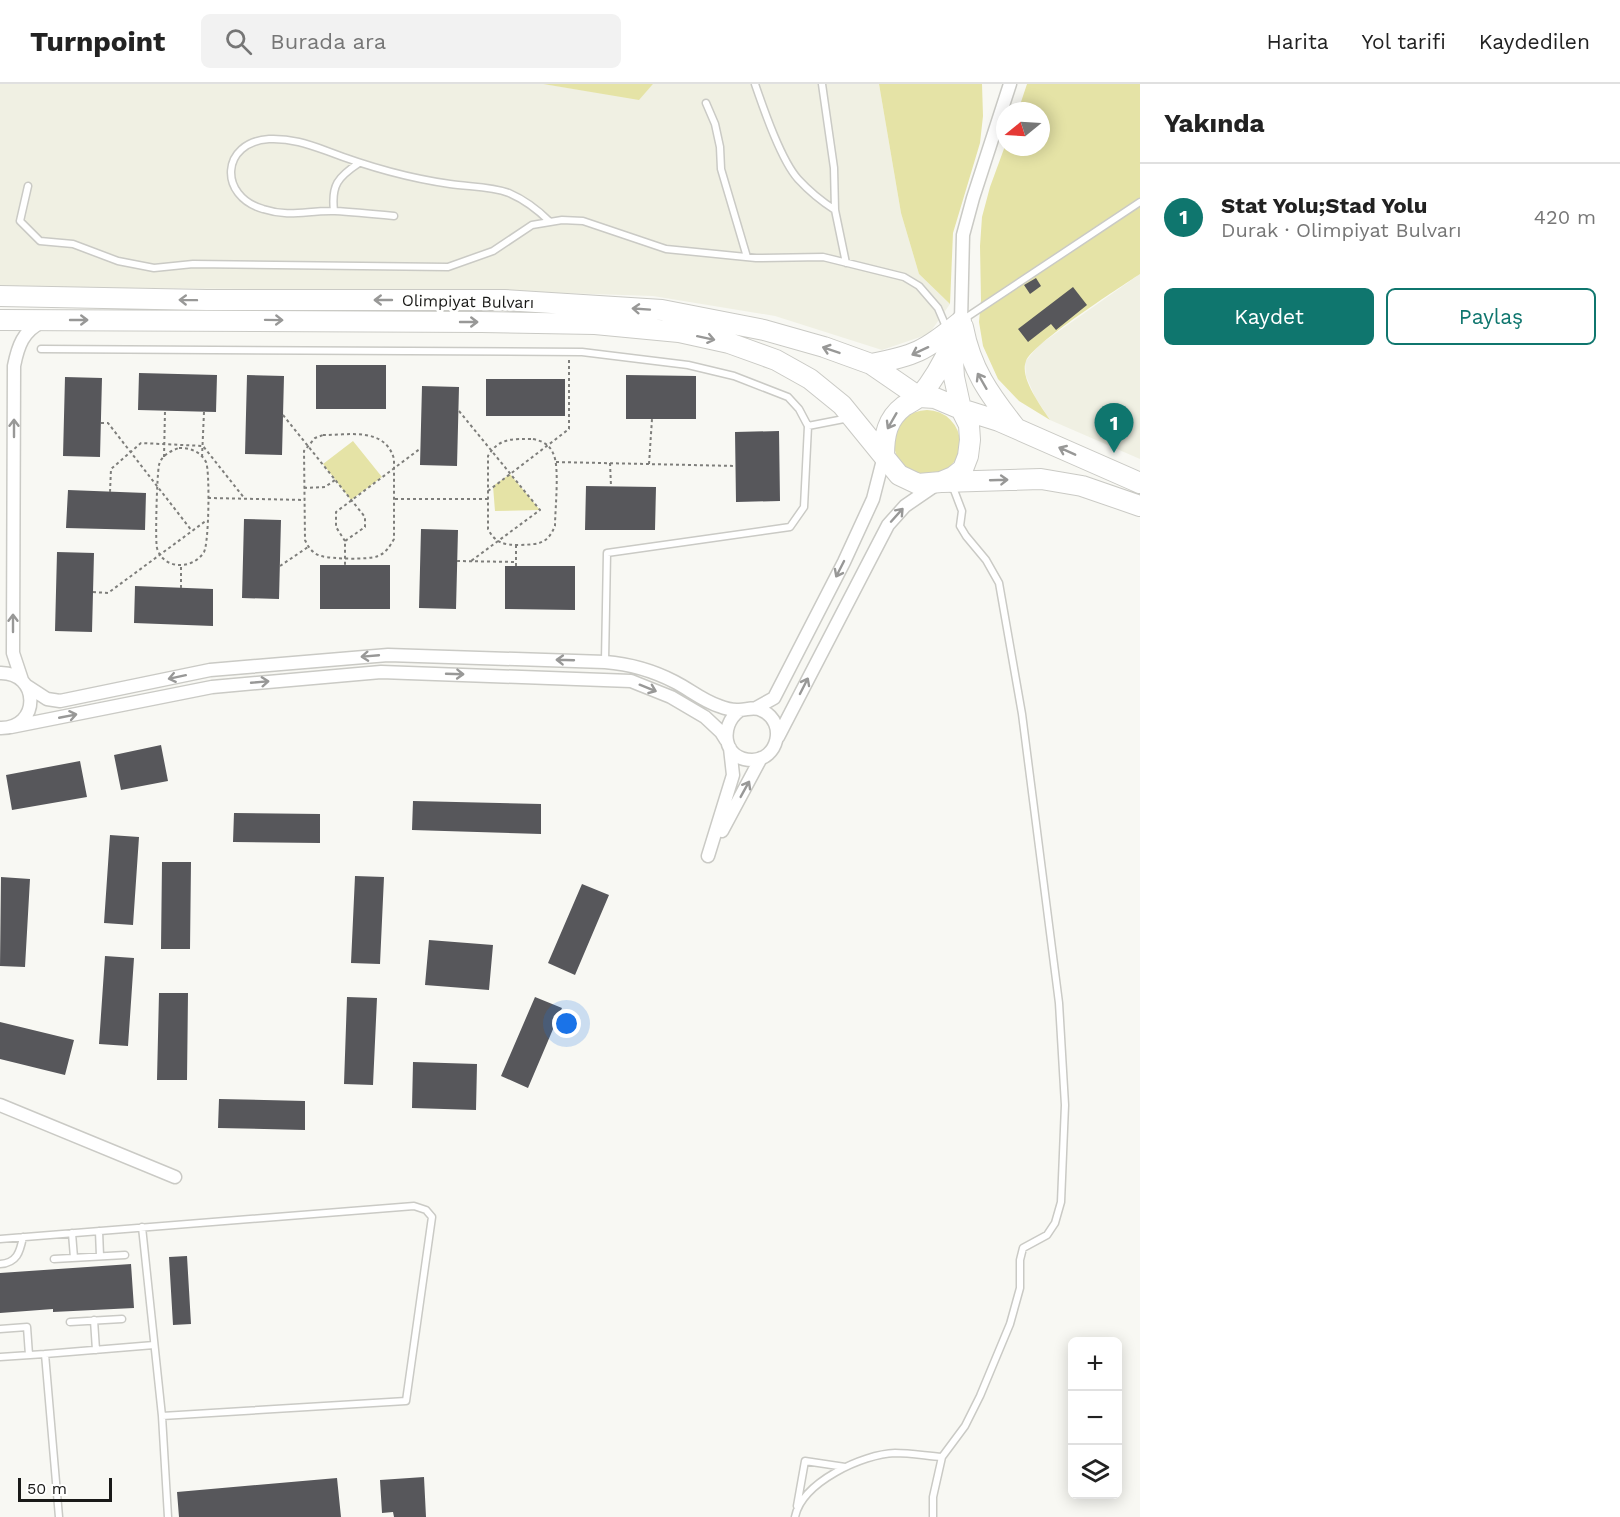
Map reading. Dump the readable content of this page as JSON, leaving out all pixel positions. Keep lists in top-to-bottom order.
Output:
{
  "streets": {
    "main road": ["Olimpiyat Bulvarı"]
  },
  "scale_bar": "50 m",
  "north": "left",
  "page": {
    "header": "Turnpoint",
    "search": "Burada ara",
    "nav": ["Harita", "Yol tarifi", "Kaydedilen"],
    "heading": "Yakında",
    "list": [
      {
        "mark": "1",
        "name": "Stat Yolu;Stad Yolu",
        "note": "Durak · Olimpiyat Bulvarı",
        "value": "420 m"
      }
    ],
    "buttons": ["Kaydet", "Paylaş"],
    "pins": "1",
    "map_buttons": ["+", "−"],
    "scale": "50 m"
  }
}
